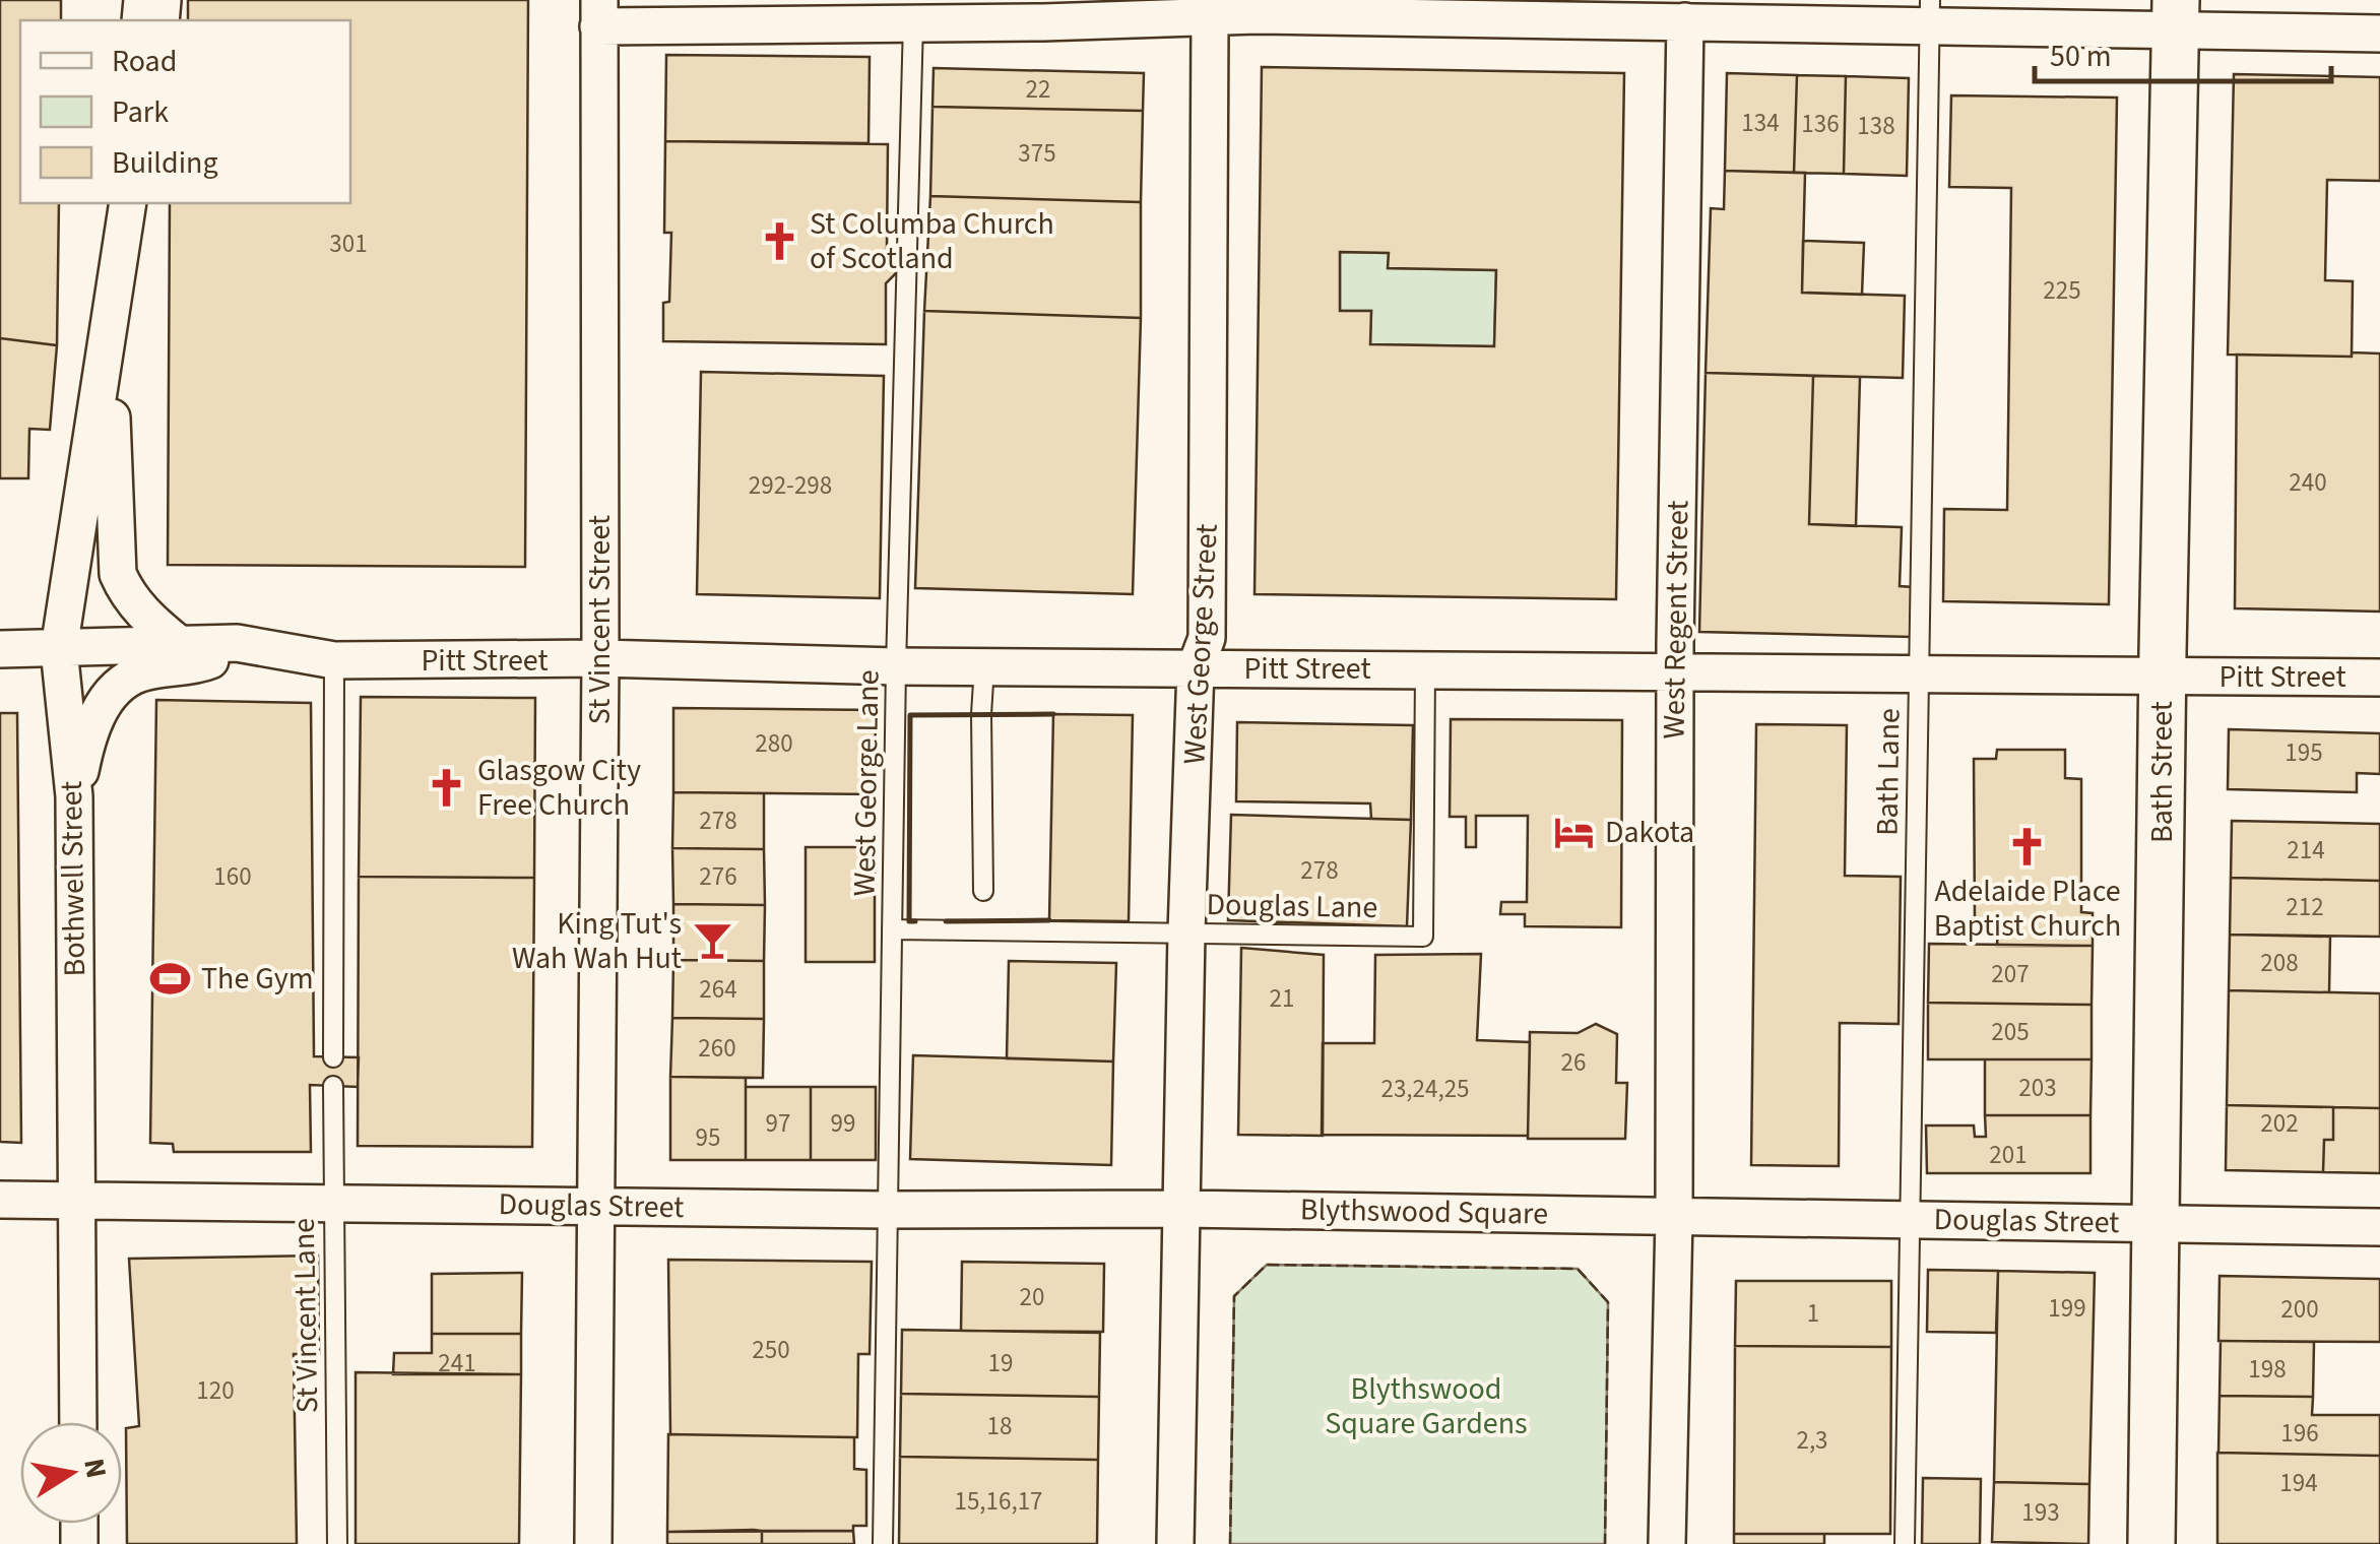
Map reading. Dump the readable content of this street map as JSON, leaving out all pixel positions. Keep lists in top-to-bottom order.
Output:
{
  "streets": {
    "street": [
      "St Vincent Street",
      "West Regent Street",
      "West George Street",
      "Pitt Street",
      "Bath Street",
      "Bothwell Street",
      "Douglas Street",
      "Blythswood Square"
    ],
    "lane": [
      "Bath Lane",
      "West George Lane",
      "Douglas Lane",
      "St Vincent Lane"
    ]
  },
  "crossings": [
    ["St Vincent Street", "Pitt Street"],
    ["St Vincent Street", "Douglas Street"],
    ["West Regent Street", "Pitt Street"],
    ["West Regent Street", "Douglas Street"],
    ["West Regent Street", "Blythswood Square"],
    ["West George Street", "Pitt Street"],
    ["West George Street", "Douglas Lane"],
    ["West George Street", "Douglas Street"],
    ["West George Street", "Blythswood Square"],
    ["Pitt Street", "Bath Lane"],
    ["Pitt Street", "Bath Street"],
    ["Pitt Street", "West George Lane"],
    ["Pitt Street", "Bothwell Street"],
    ["Pitt Street", "Douglas Lane"],
    ["Bath Lane", "Douglas Street"],
    ["Bath Street", "Douglas Street"],
    ["West George Lane", "Douglas Lane"],
    ["West George Lane", "Douglas Street"],
    ["Bothwell Street", "Douglas Street"],
    ["Douglas Street", "Blythswood Square"],
    ["Douglas Street", "St Vincent Lane"]
  ],
  "parks": ["Blythswood Square Gardens"],
  "places": {
    "church": ["St Columba Church of Scotland", "Glasgow City Free Church", "Adelaide Place Baptist Church"],
    "hotel": ["Dakota"],
    "bar": ["King Tut's Wah Wah Hut"],
    "sports": ["The Gym"]
  },
  "house_numbers": [
    "22",
    "134",
    "136",
    "138",
    "375",
    "301",
    "225",
    "240",
    "292-298",
    "280",
    "195",
    "278",
    "214",
    "278",
    "160",
    "276",
    "212",
    "208",
    "207",
    "264",
    "21",
    "205",
    "260",
    "26",
    "203",
    "23,24,25",
    "97",
    "99",
    "202",
    "95",
    "201",
    "20",
    "199",
    "200",
    "1",
    "250",
    "241",
    "19",
    "198",
    "120",
    "18",
    "196",
    "2,3",
    "194",
    "15,16,17",
    "193"
  ],
  "legend": ["Road", "Park", "Building"],
  "scale_bar": "50 m",
  "north": "right"
}
